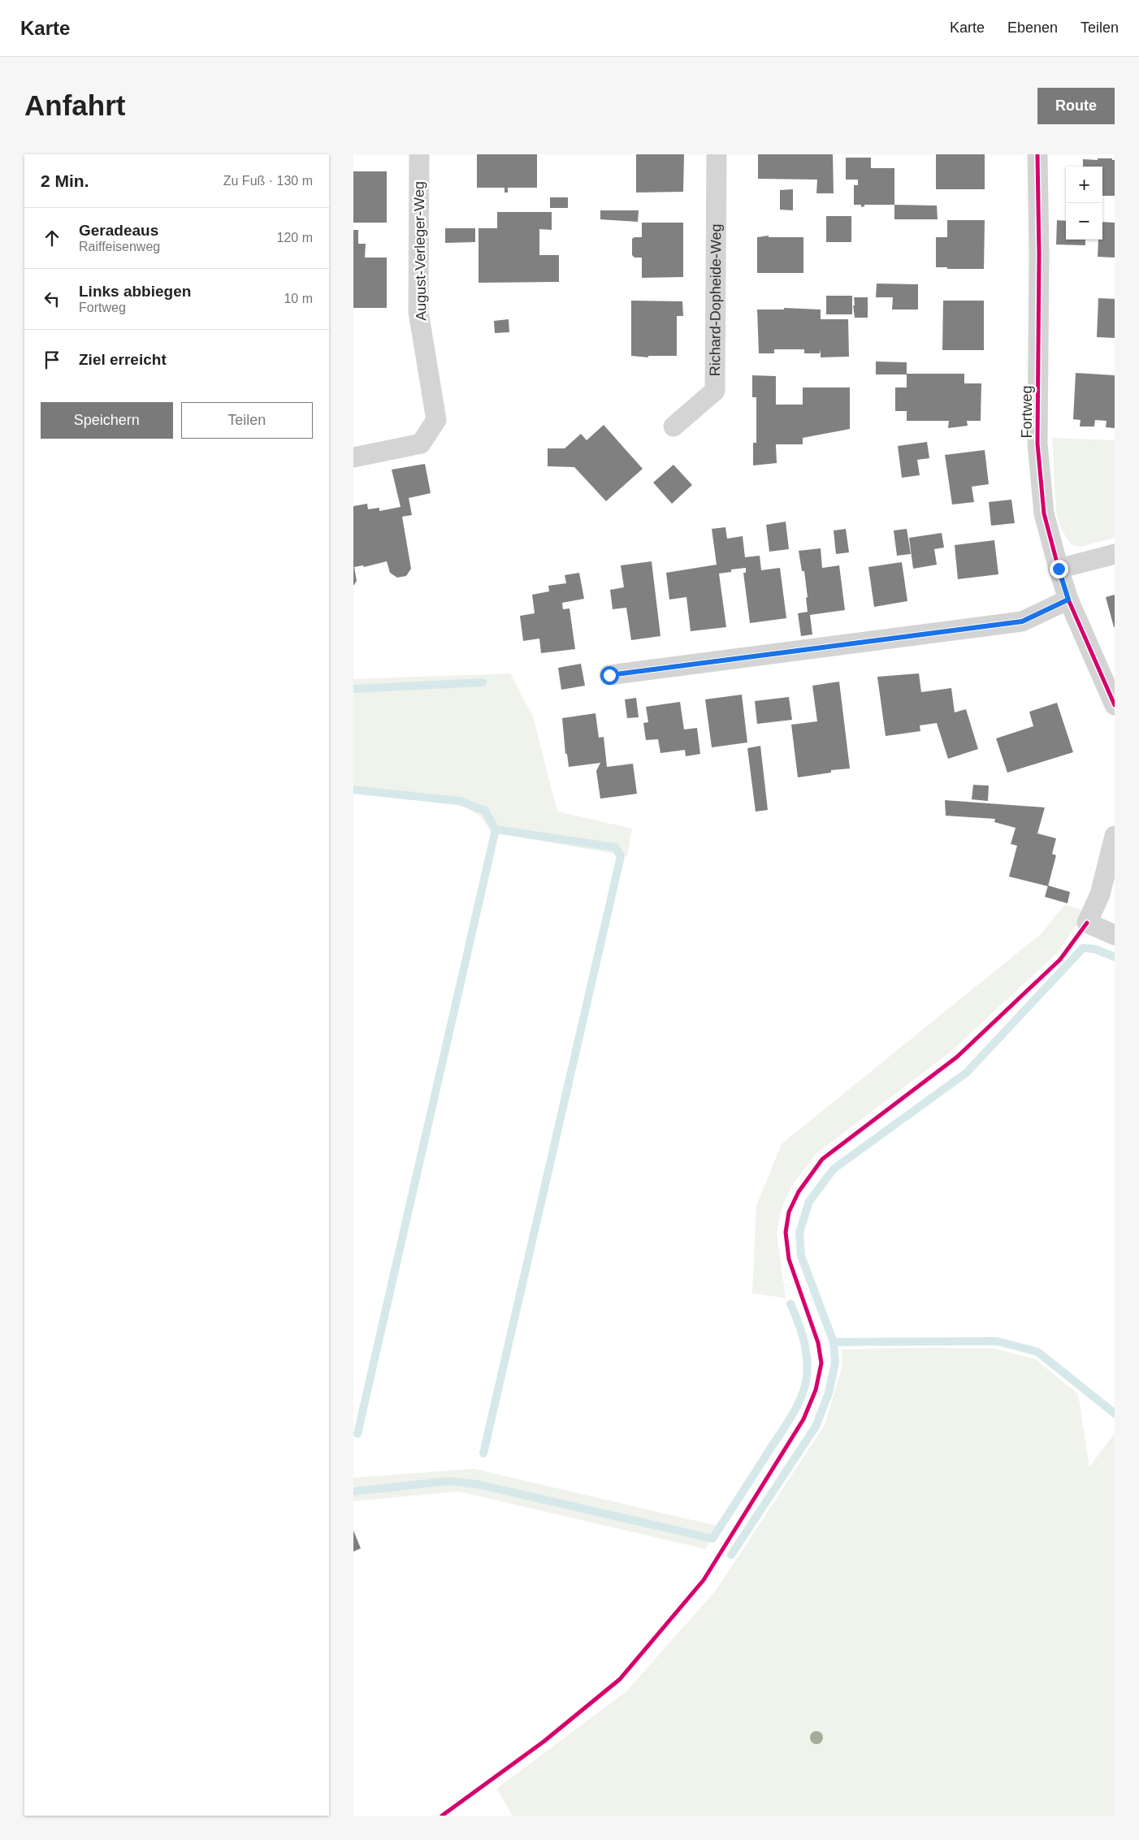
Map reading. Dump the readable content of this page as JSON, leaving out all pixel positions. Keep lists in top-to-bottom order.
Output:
{
  "streets": {
    "street": ["August-Verleger-Weg", "Richard-Dopheide-Weg", "Fortweg"]
  },
  "page": {
    "header": "Karte",
    "nav": ["Karte", "Ebenen", "Teilen"],
    "buttons": [
      "Route",
      ["Speichern", "Teilen"]
    ],
    "title": "Anfahrt",
    "heading": ["2 Min.", "Zu Fuß · 130 m"],
    "map_buttons": ["+", "−"],
    "list": [
      ["Geradeaus", "Raiffeisenweg", "120 m"],
      ["Links abbiegen", "Fortweg", "10 m"],
      "Ziel erreicht"
    ]
  }
}
